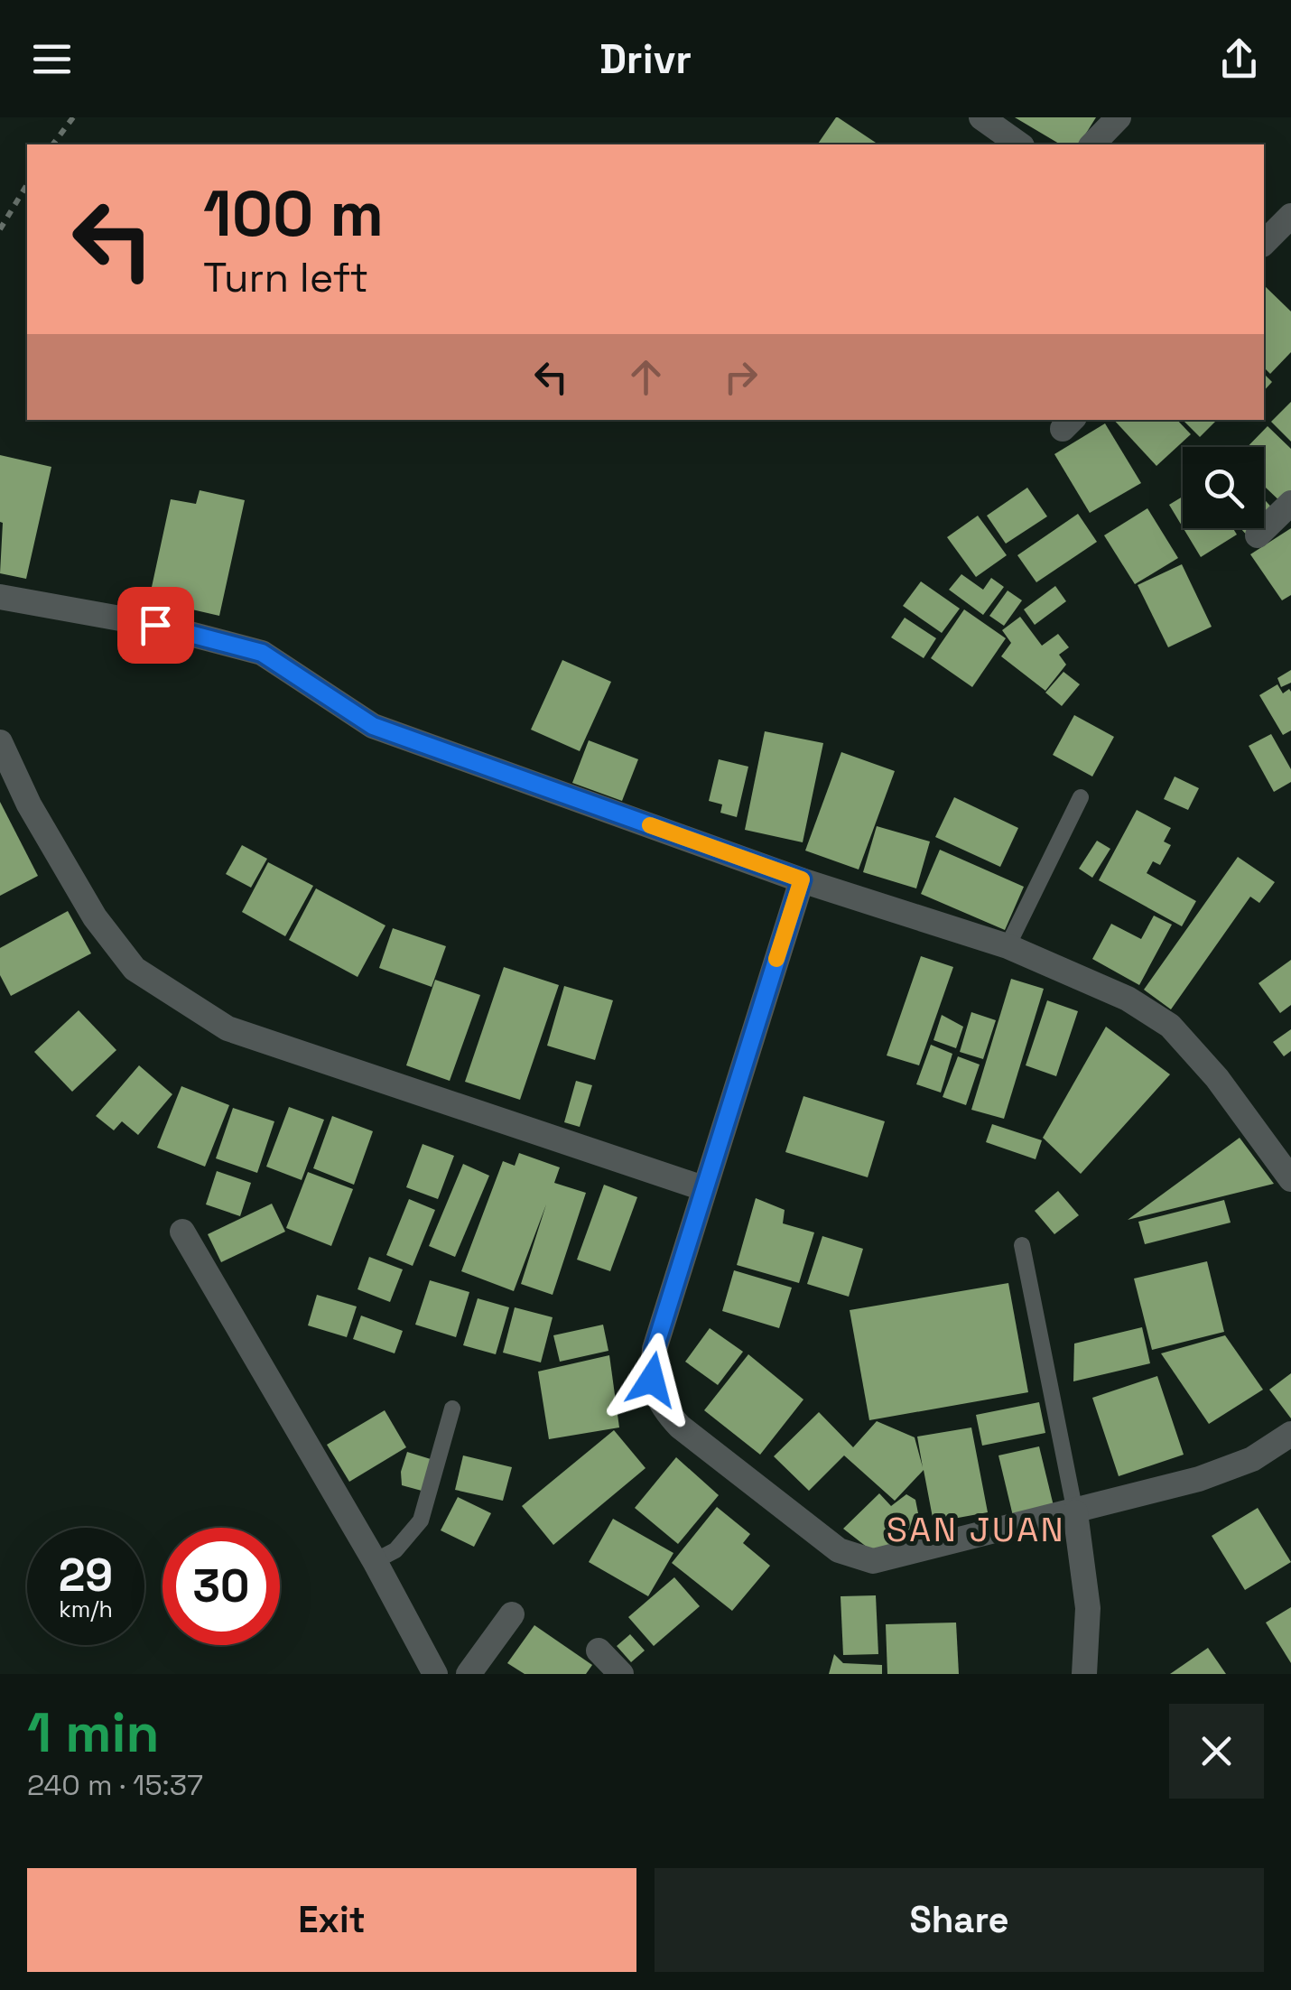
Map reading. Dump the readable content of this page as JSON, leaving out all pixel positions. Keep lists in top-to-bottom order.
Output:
{
  "districts": ["SAN JUAN"],
  "page": {
    "header": "Drivr",
    "turn": ["100 m", "Turn left"],
    "speed": "29 km/h",
    "limit": "30",
    "heading": ["1 min", "240 m · 15:37"],
    "buttons": ["Exit", "Share"]
  }
}
